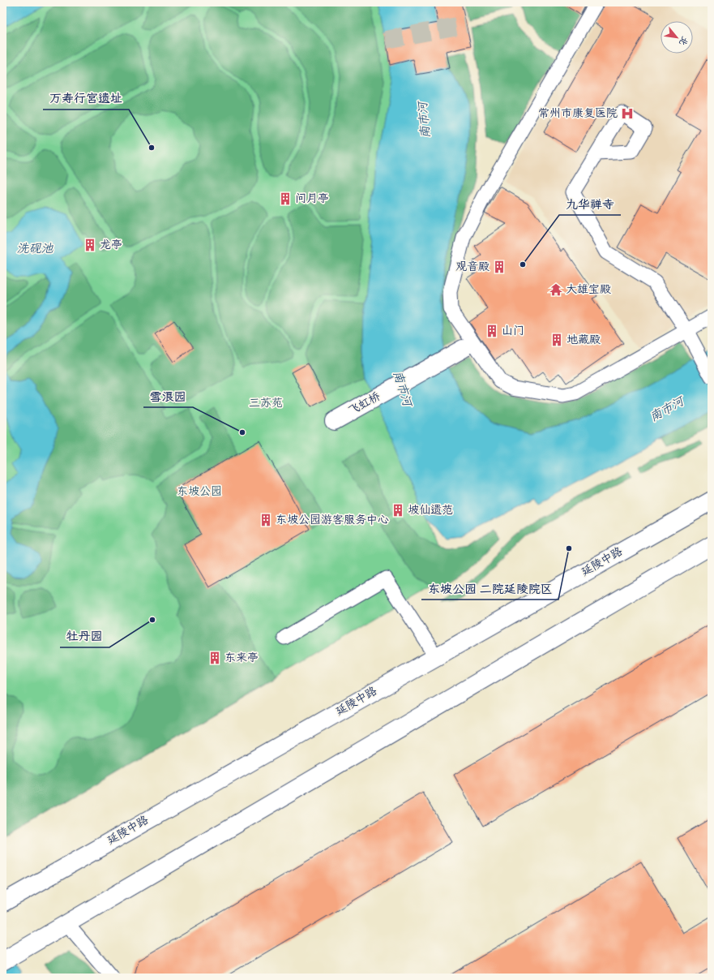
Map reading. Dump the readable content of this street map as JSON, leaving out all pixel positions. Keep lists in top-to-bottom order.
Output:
{
  "streets": {
    "main road": ["飞虹桥", "延陵中路"]
  },
  "water": ["南市河", "洗砚池"],
  "parks": ["三苏苑", "东坡公园"],
  "places": {
    "hospital": ["常州市康复医院"],
    "other": [
      "万寿行宫遗址",
      "九华禅寺",
      "雪浪园",
      "东坡公园 二院延陵院区",
      "牡丹园"
    ],
    "building": [
      "问月亭",
      "龙亭",
      "观音殿",
      "山门",
      "地藏殿",
      "坡仙遗范",
      "东坡公园游客服务中心",
      "东来亭"
    ],
    "temple": ["大雄宝殿"]
  },
  "north": "bottom right"
}
